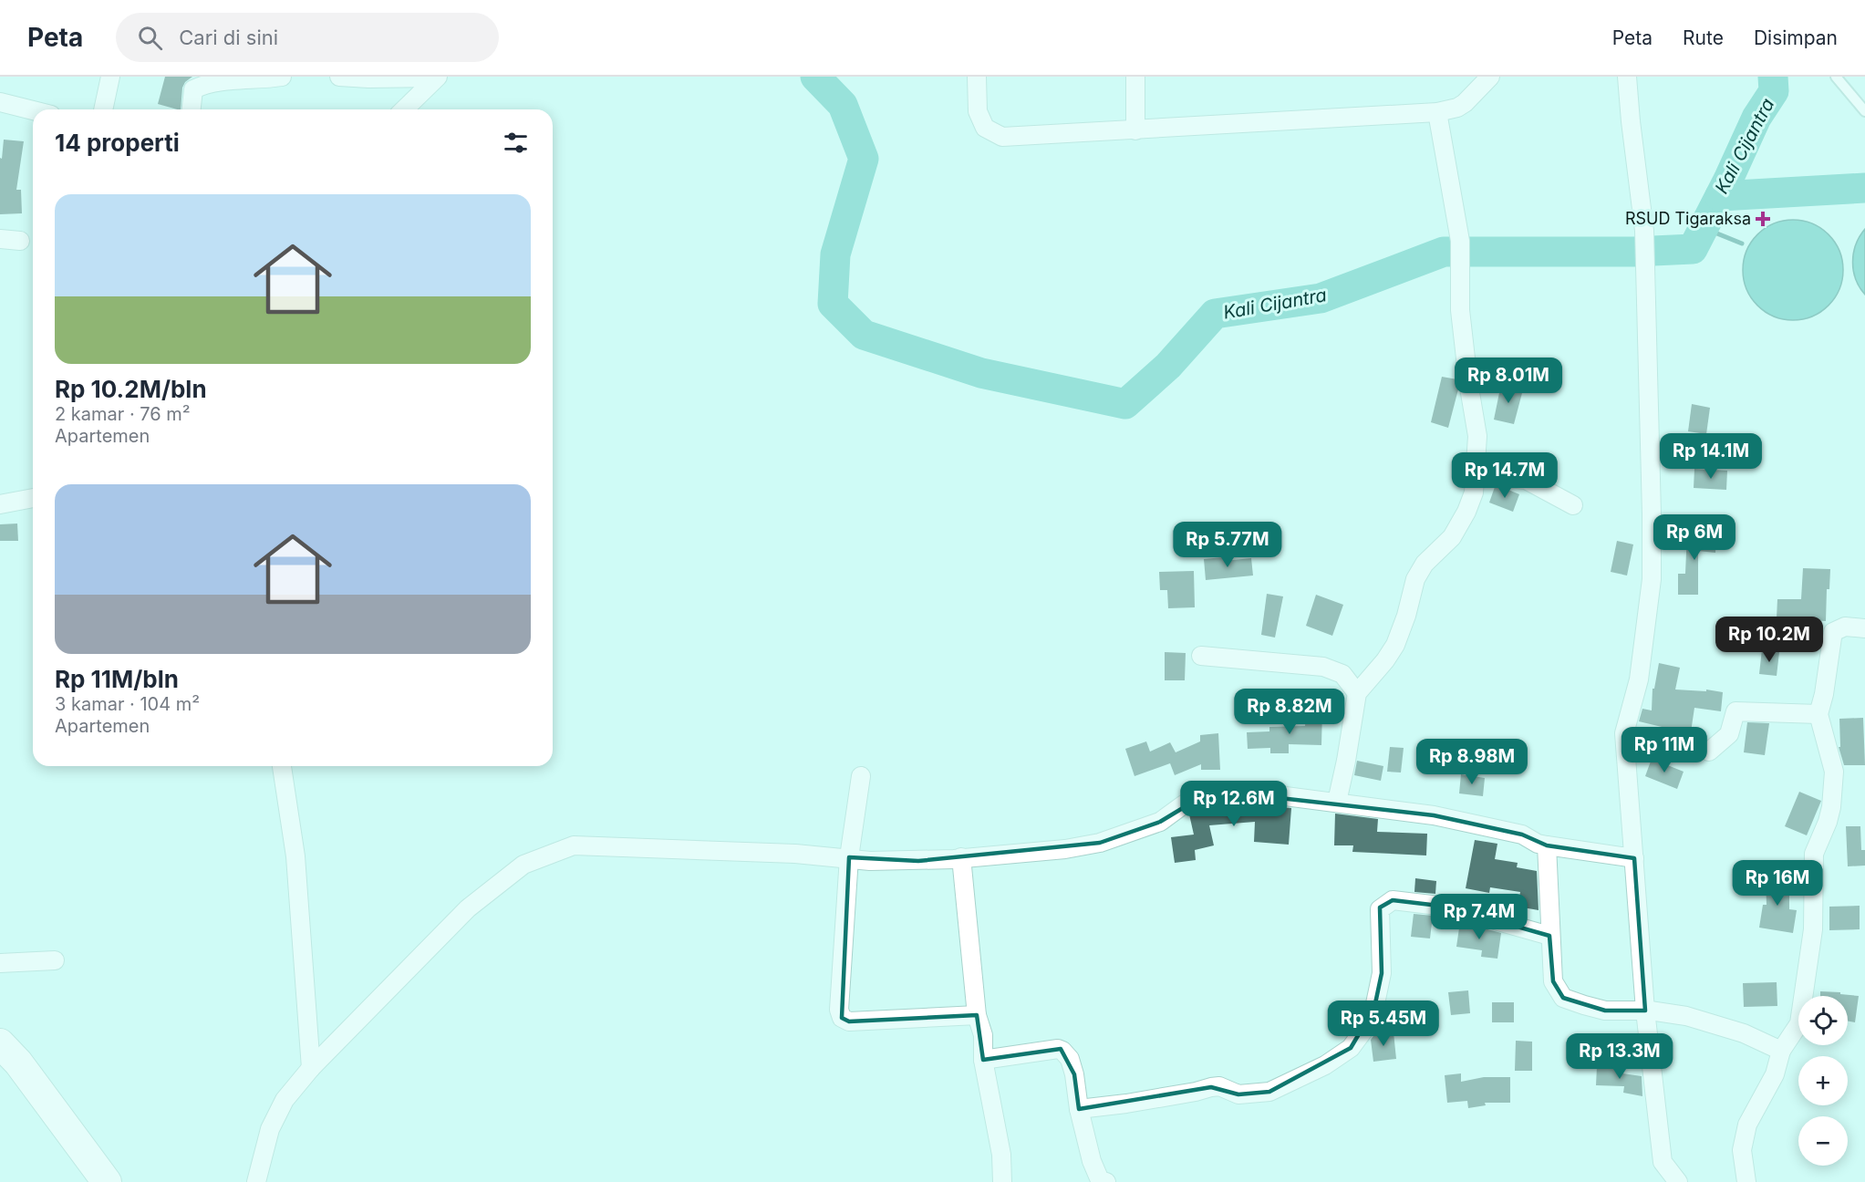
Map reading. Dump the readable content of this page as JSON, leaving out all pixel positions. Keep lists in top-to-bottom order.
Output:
{
  "water": ["Kali Cijantra"],
  "places": {
    "health": ["RSUD Tigaraksa"]
  },
  "page": {
    "header": "Peta",
    "search": "Cari di sini",
    "nav": ["Peta", "Rute", "Disimpan"],
    "heading": "14 properti",
    "list": [
      {
        "name": "Rp 10.2M/bln",
        "note": "2 kamar · 76 m² · Apartemen"
      },
      {
        "name": "Rp 11M/bln",
        "note": "3 kamar · 104 m² · Apartemen"
      }
    ],
    "price": [
      "Rp 8.01M",
      "Rp 14.1M",
      "Rp 14.7M",
      "Rp 6M",
      "Rp 5.77M",
      "Rp 10.2M",
      "Rp 8.82M",
      "Rp 11M",
      "Rp 8.98M",
      "Rp 12.6M",
      "Rp 16M",
      "Rp 7.4M",
      "Rp 5.45M",
      "Rp 13.3M"
    ],
    "map_buttons": ["+", "−"]
  }
}
